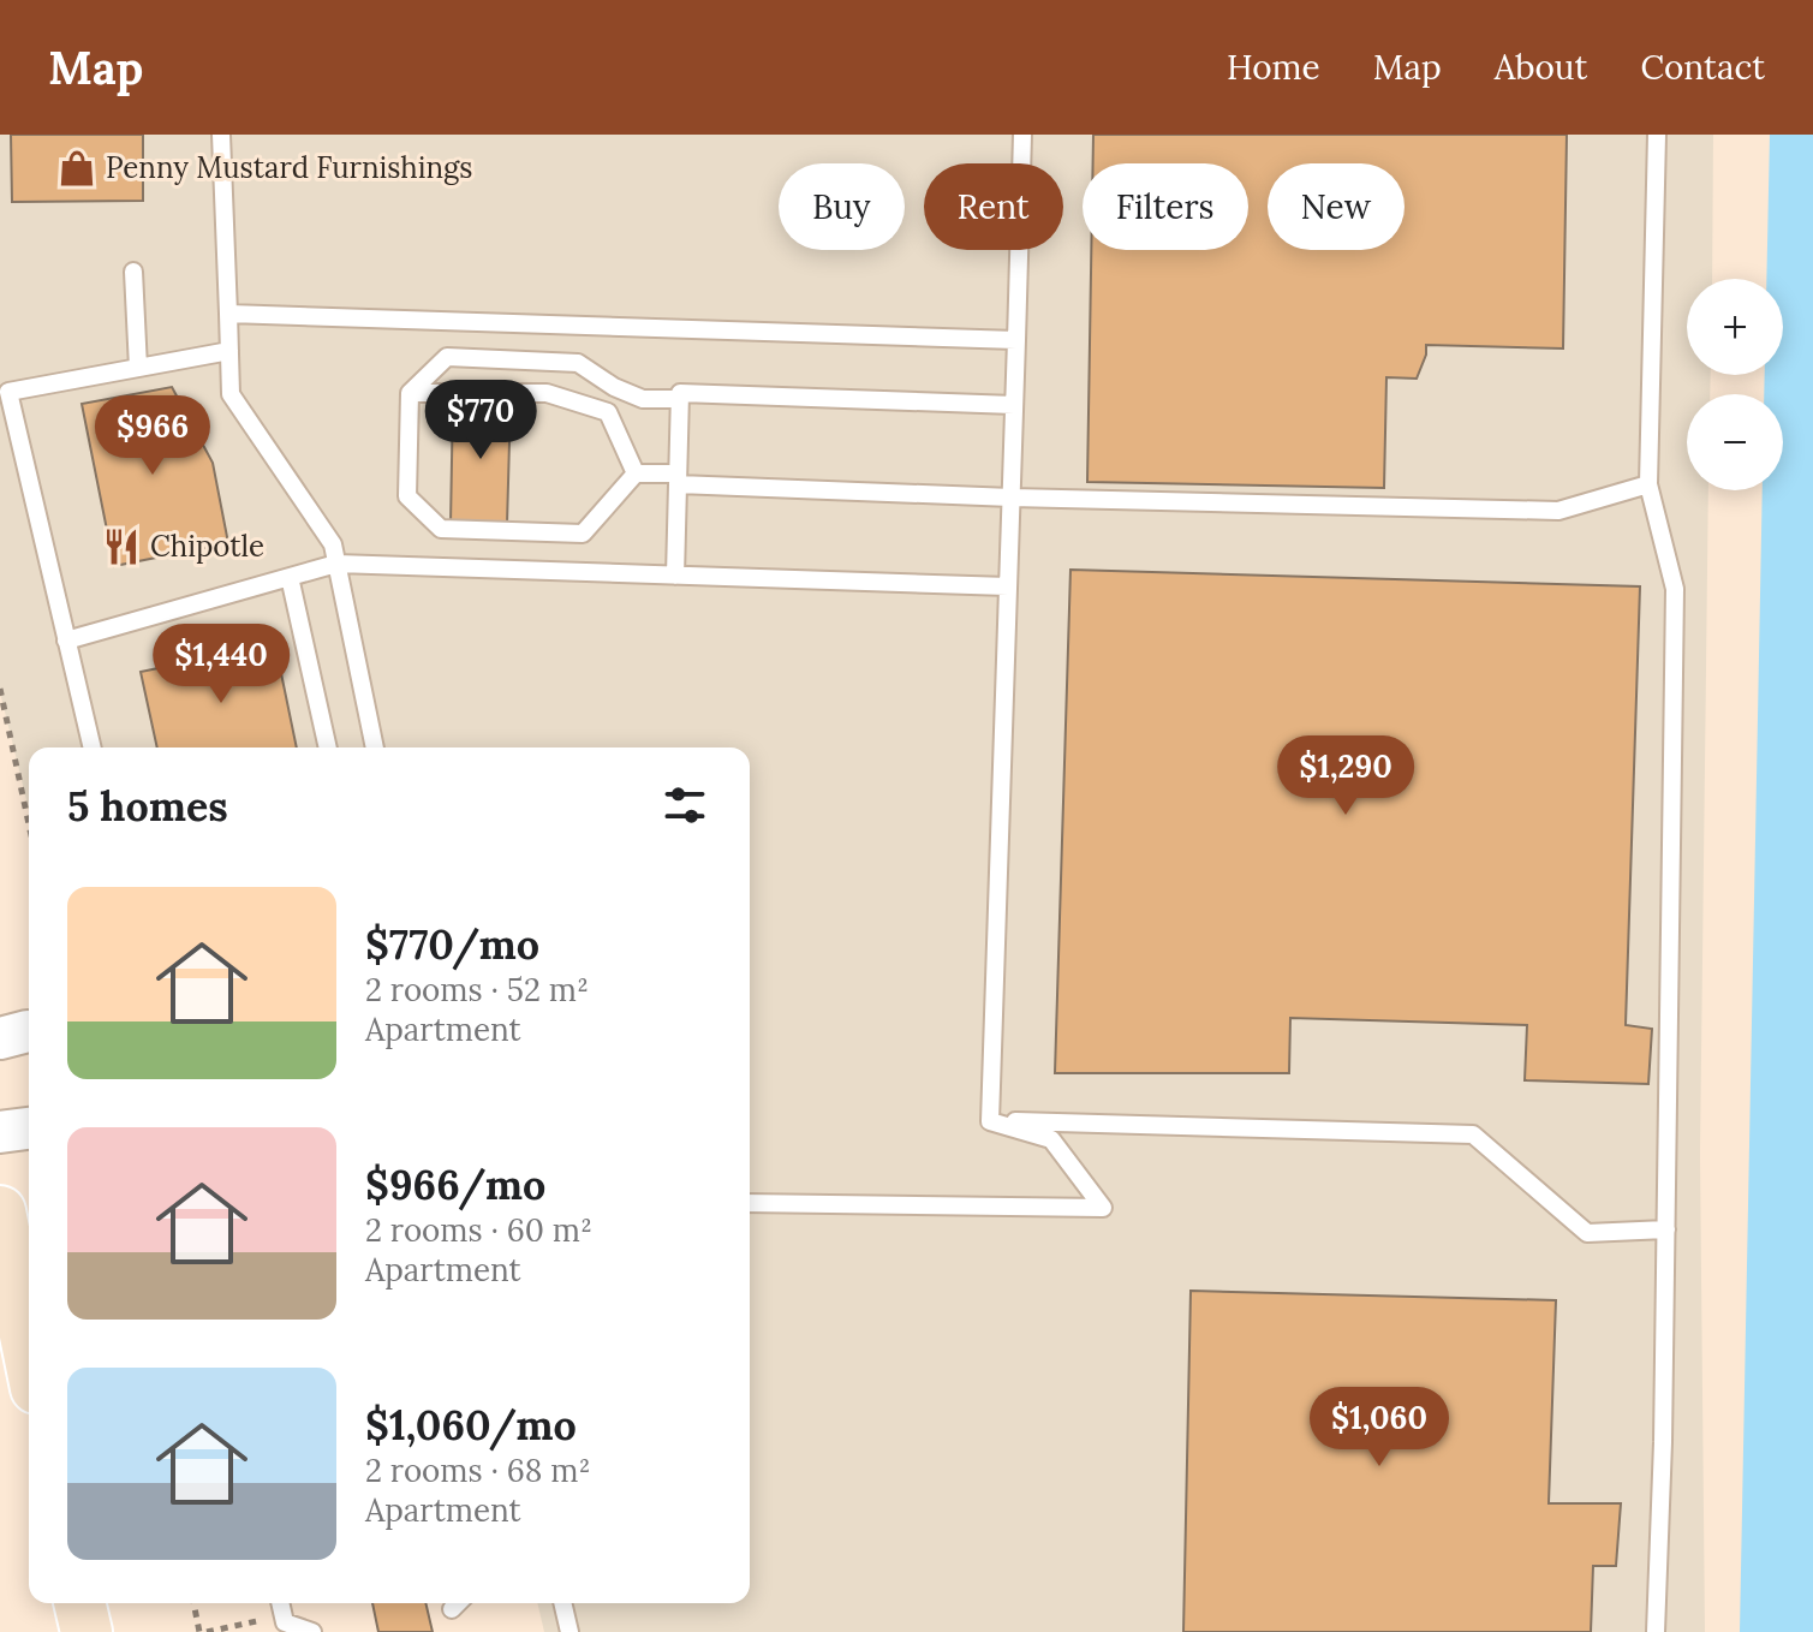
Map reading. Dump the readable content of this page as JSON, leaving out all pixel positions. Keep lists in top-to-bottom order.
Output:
{
  "places": {
    "shop": ["Penny Mustard Furnishings"],
    "restaurant": ["Chipotle"]
  },
  "page": {
    "header": "Map",
    "nav": [
      "Home",
      "Map",
      "About",
      "Contact"
    ],
    "chip": [
      "Buy",
      "Rent",
      "Filters",
      "New"
    ],
    "map_buttons": ["+", "−"],
    "price": [
      "$770",
      "$966",
      "$1,440",
      "$1,290",
      "$1,060"
    ],
    "heading": "5 homes",
    "list": [
      {
        "name": "$770/mo",
        "note": "2 rooms · 52 m² · Apartment"
      },
      {
        "name": "$966/mo",
        "note": "2 rooms · 60 m² · Apartment"
      },
      {
        "name": "$1,060/mo",
        "note": "2 rooms · 68 m² · Apartment"
      }
    ]
  }
}
